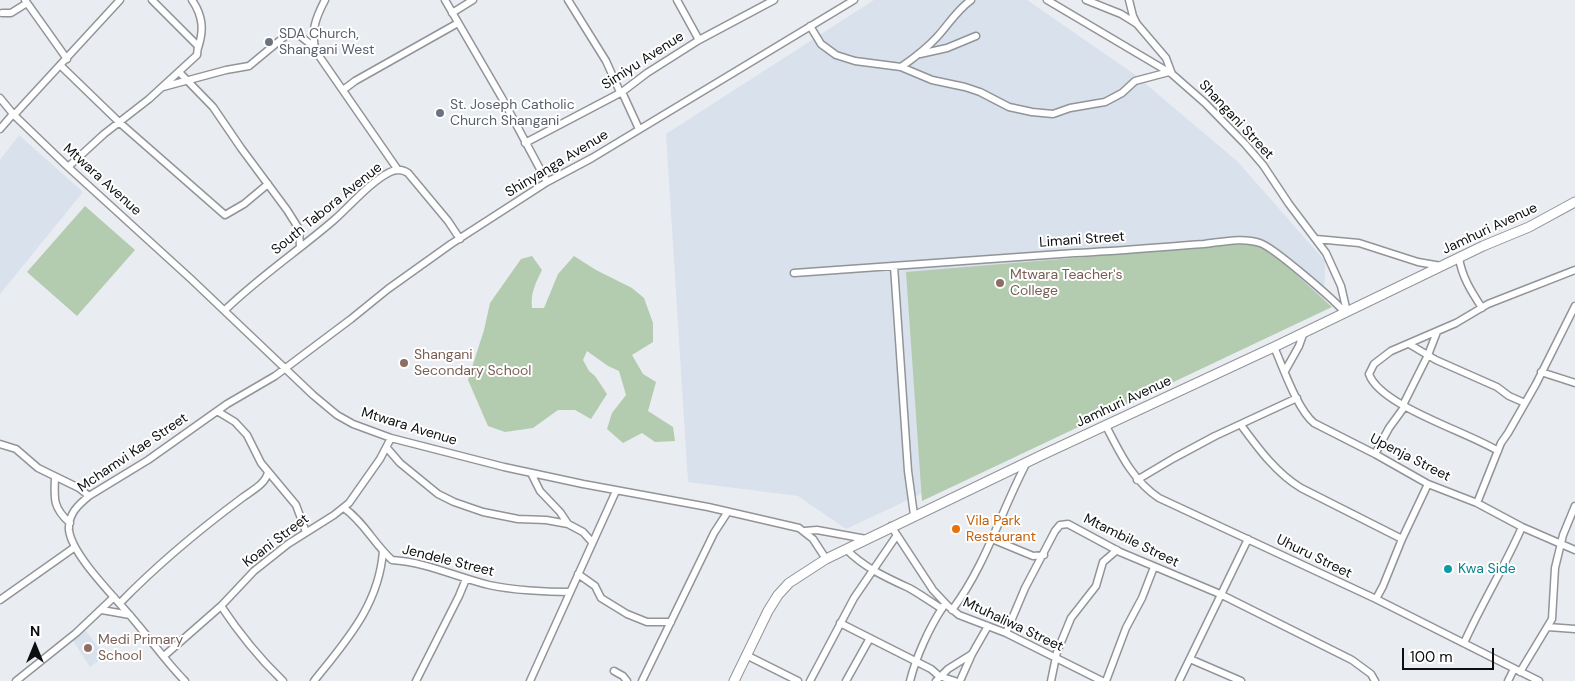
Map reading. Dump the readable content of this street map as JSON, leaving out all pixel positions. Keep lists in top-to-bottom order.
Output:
{
  "streets": {
    "street": [
      "Simiyu Avenue",
      "Shangani Street",
      "Shinyanga Avenue",
      "Mtwara Avenue",
      "South Tabora Avenue",
      "Jamhuri Avenue",
      "Limani Street",
      "Mchamvi Kae Street",
      "Upenja Street",
      "Koani Street",
      "Mtambile Street",
      "Uhuru Street",
      "Jendele Street",
      "Mtuhaliwa Street"
    ]
  },
  "crossings": [
    ["Shangani Street", "Jamhuri Avenue"],
    ["Shangani Street", "Limani Street"],
    ["Shinyanga Avenue", "Mtwara Avenue"],
    ["Shinyanga Avenue", "South Tabora Avenue"],
    ["Shinyanga Avenue", "Mchamvi Kae Street"],
    ["Mtwara Avenue", "South Tabora Avenue"],
    ["Mtwara Avenue", "Jamhuri Avenue"],
    ["Mtwara Avenue", "Mchamvi Kae Street"],
    ["Mtwara Avenue", "Koani Street"],
    ["Jamhuri Avenue", "Limani Street"],
    ["Jamhuri Avenue", "Upenja Street"],
    ["Jamhuri Avenue", "Uhuru Street"],
    ["Jamhuri Avenue", "Mtuhaliwa Street"],
    ["Koani Street", "Jendele Street"],
    ["Mtambile Street", "Mtuhaliwa Street"]
  ],
  "places": [
    "SDA Church, Shangani West",
    "St. Joseph Catholic Church Shangani",
    "Mtwara Teacher's College",
    "Shangani Secondary School",
    "Vila Park Restaurant",
    "Kwa Side",
    "Medi Primary School"
  ],
  "scale_bar": "100 m",
  "north": "top"
}
